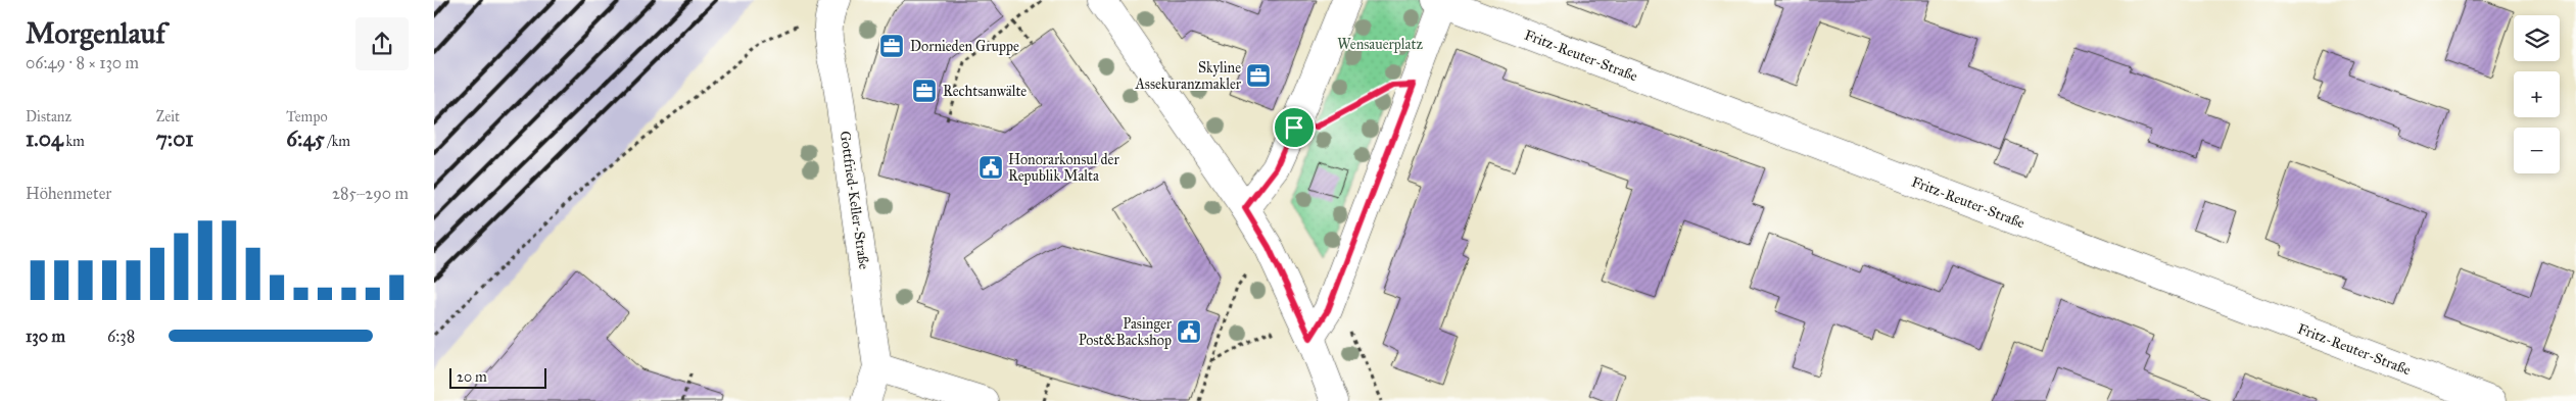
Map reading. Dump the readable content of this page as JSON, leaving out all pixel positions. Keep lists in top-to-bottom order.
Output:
{
  "streets": {
    "street": ["Fritz-Reuter-Straße", "Gottfried-Keller-Straße"]
  },
  "parks": ["Wensauerplatz"],
  "places": {
    "office": ["Dornieden Gruppe", "Skyline Assekuranzmakler", "Rechtsanwälte"],
    "public building": ["Honorarkonsul der Republik Malta", "Pasinger Post&Backshop"]
  },
  "scale_bar": "20 m",
  "page": {
    "heading": ["Morgenlauf", "06:49 · 8 × 130 m"],
    "map_buttons": ["+", "−"],
    "stats": [
      ["Distanz", "1.04 km"],
      ["Zeit", "7:01"],
      ["Tempo", "6:45 /km"]
    ],
    "chart": ["Höhenmeter", "285–290 m"],
    "list": [
      {
        "name": "130 m",
        "note": "6:38"
      }
    ],
    "scale": "20 m"
  }
}
